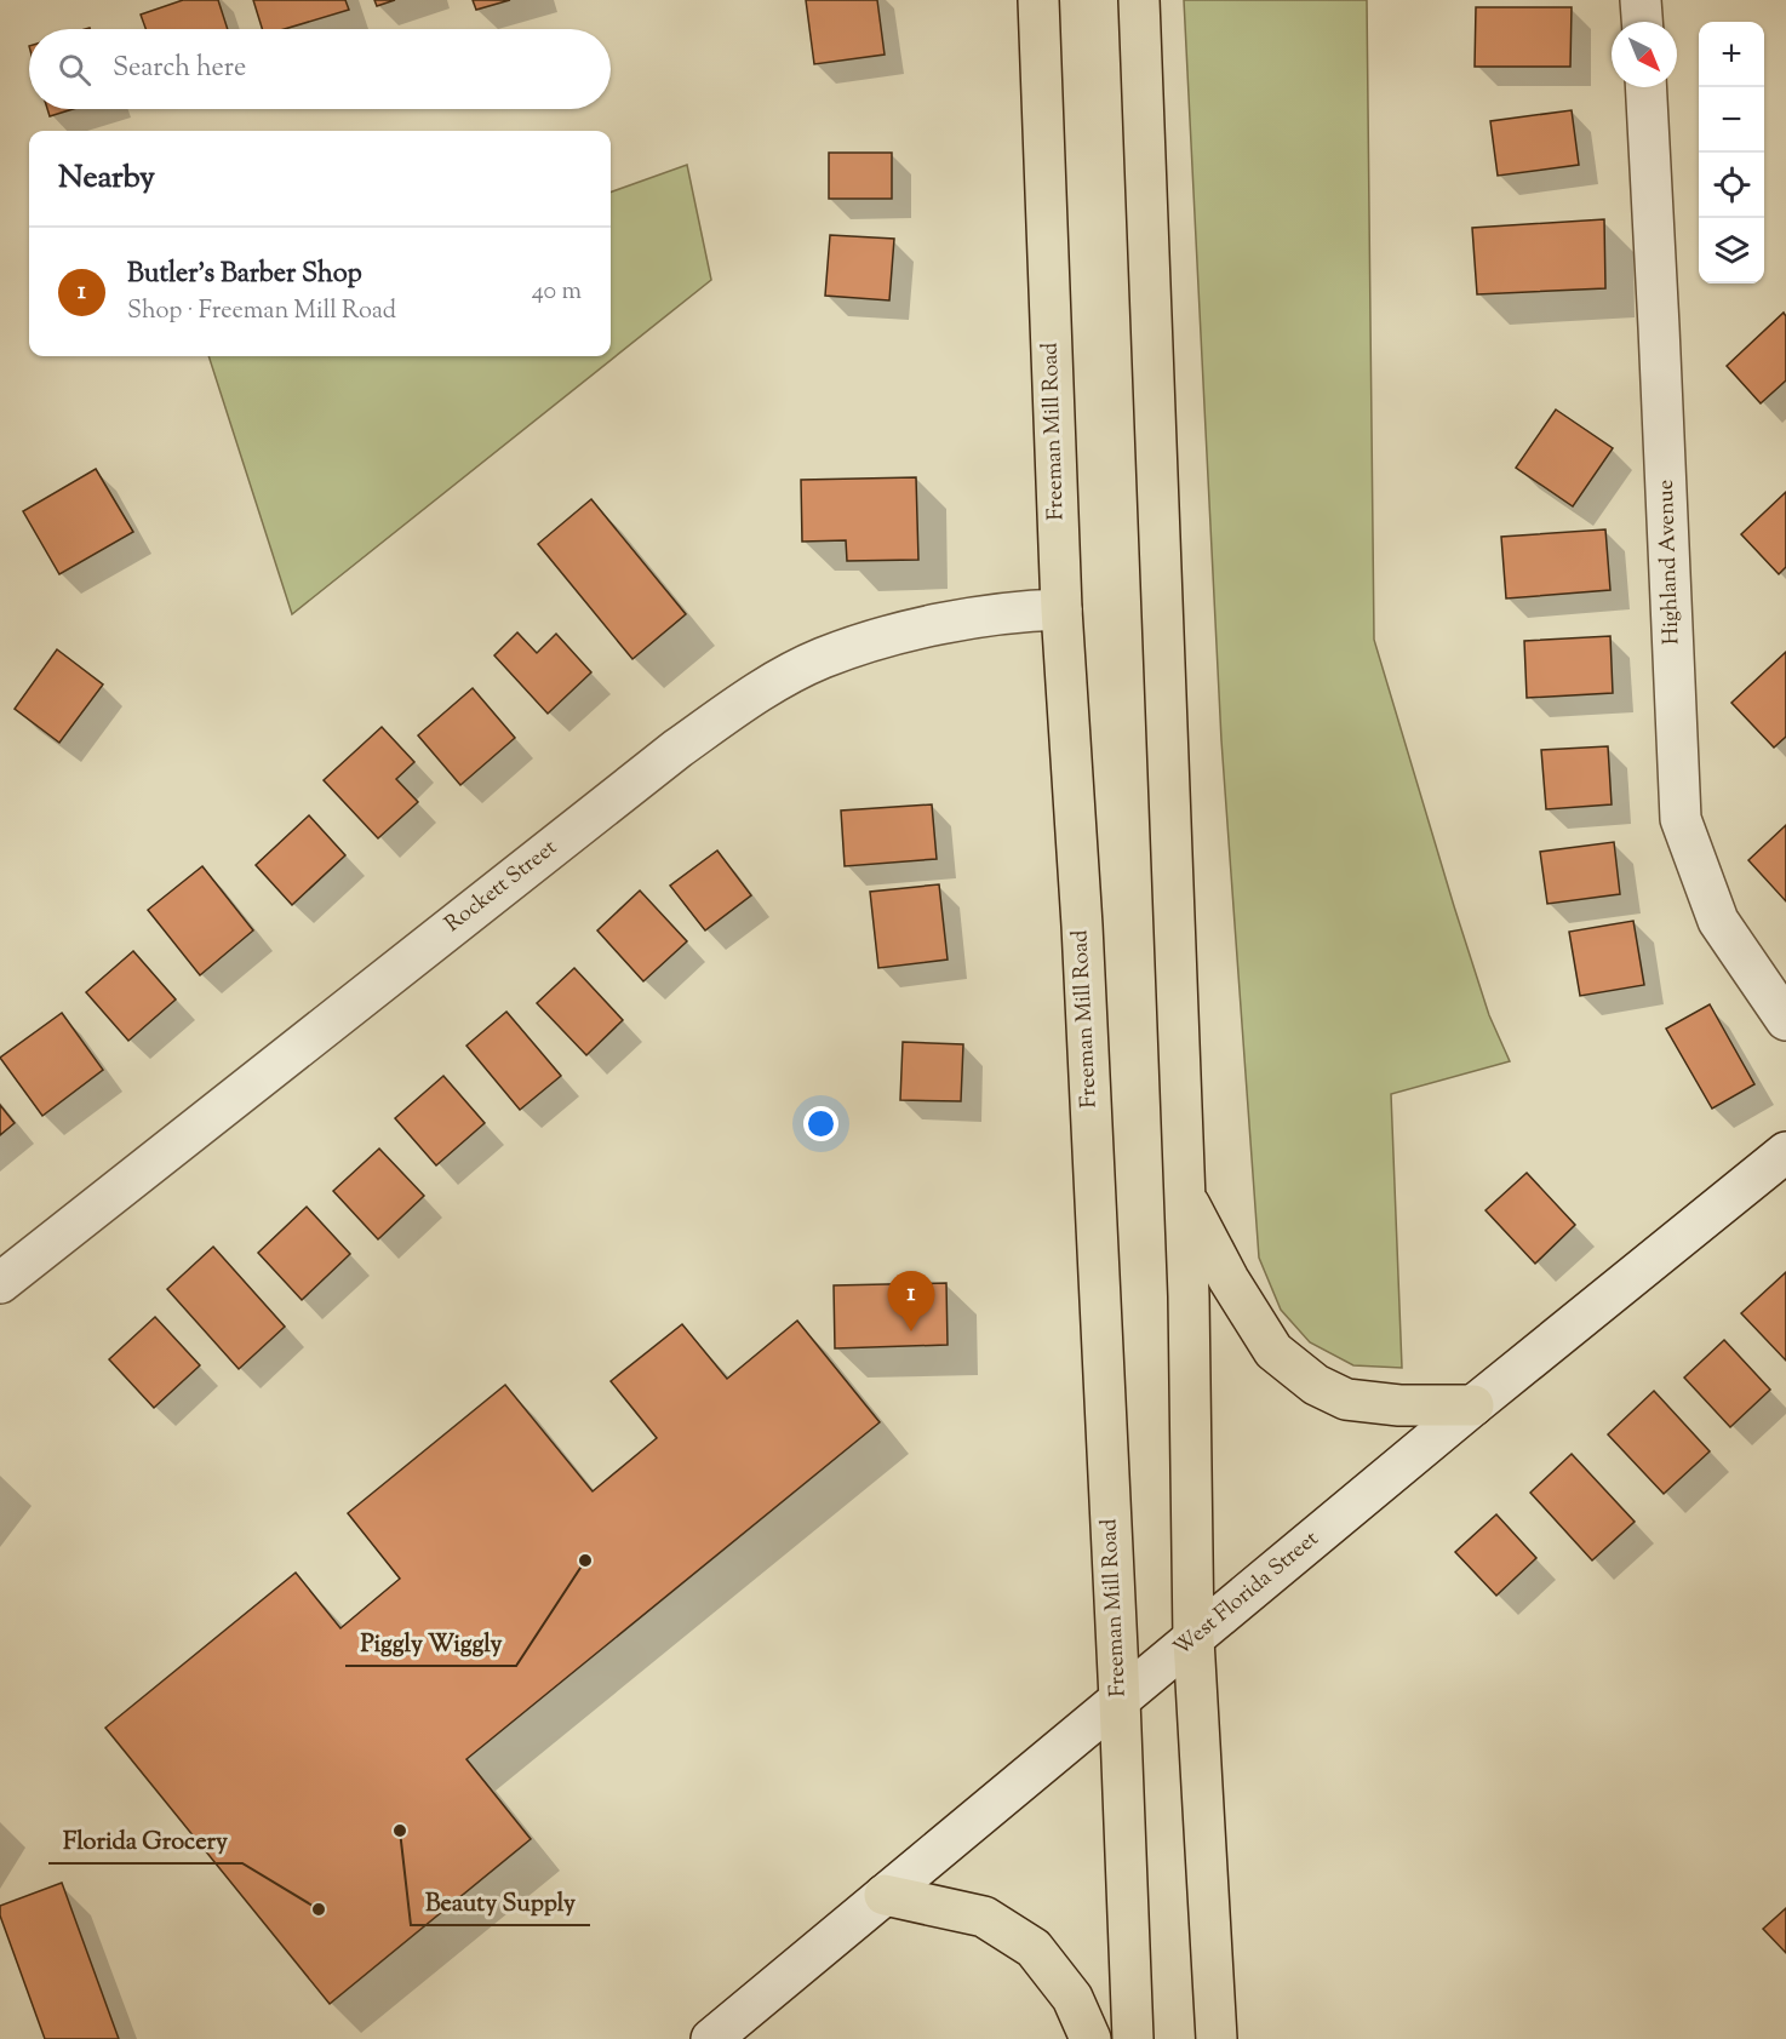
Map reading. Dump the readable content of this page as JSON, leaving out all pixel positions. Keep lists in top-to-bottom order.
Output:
{
  "streets": {
    "main road": ["Freeman Mill Road"],
    "street": ["Highland Avenue", "Rockett Street", "West Florida Street"]
  },
  "crossings": [
    ["Freeman Mill Road", "Rockett Street"],
    ["Freeman Mill Road", "West Florida Street"]
  ],
  "places": ["Piggly Wiggly", "Beauty Supply", "Florida Grocery"],
  "north": "bottom right",
  "page": {
    "map_buttons": ["+", "−"],
    "search": "Search here",
    "heading": "Nearby",
    "list": [
      {
        "mark": "1",
        "name": "Butler's Barber Shop",
        "note": "Shop · Freeman Mill Road",
        "value": "40 m"
      }
    ],
    "pins": "1"
  }
}
